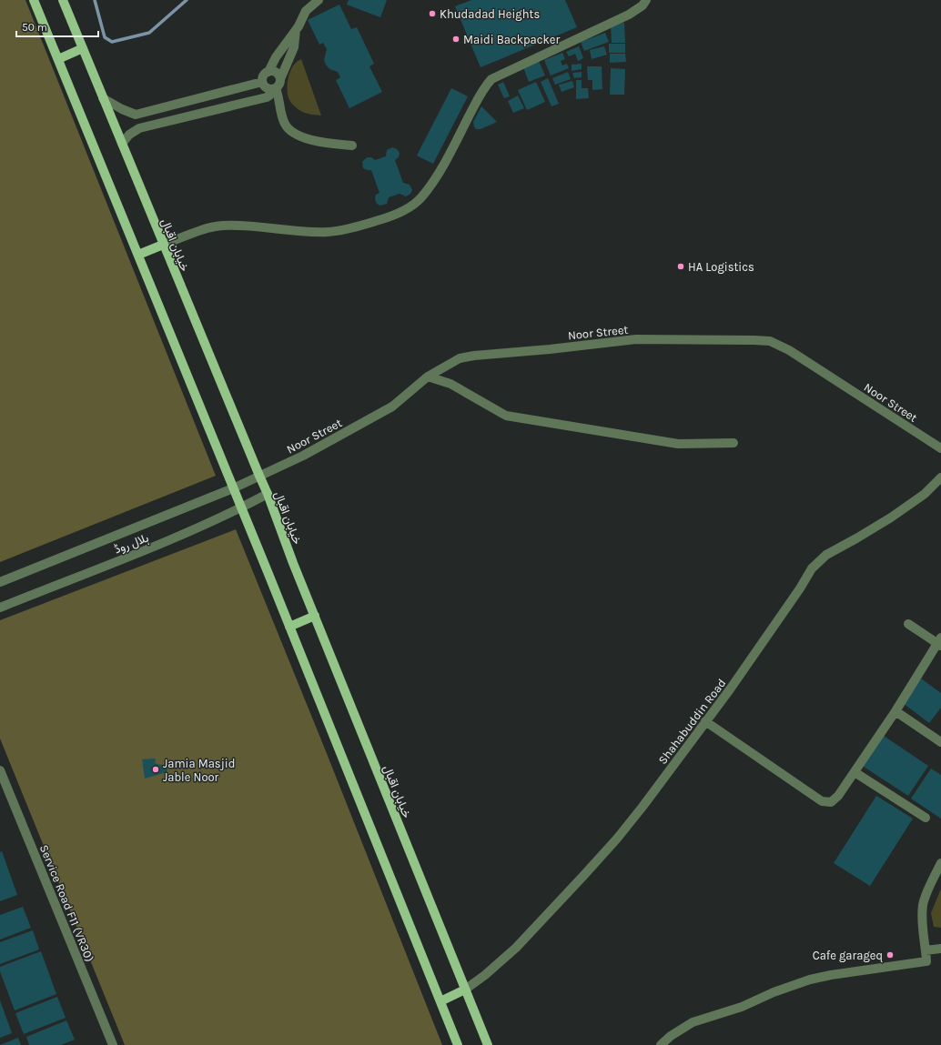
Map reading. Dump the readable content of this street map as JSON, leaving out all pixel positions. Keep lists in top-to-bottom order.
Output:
{
  "streets": {
    "main road": ["خیابان اقبال"],
    "street": [
      "Noor Street",
      "ہلال روڈ",
      "Shahabuddin Road",
      "Service Road F11 (VR30)"
    ]
  },
  "crossings": [
    ["خیابان اقبال", "Noor Street"],
    ["خیابان اقبال", "ہلال روڈ"],
    ["خیابان اقبال", "Shahabuddin Road"],
    ["Noor Street", "ہلال روڈ"]
  ],
  "places": [
    "Khudadad Heights",
    "Maidi Backpacker",
    "HA Logistics",
    "Jamia Masjid Jable Noor",
    "Cafe garageq"
  ],
  "scale_bar": "50 m"
}
